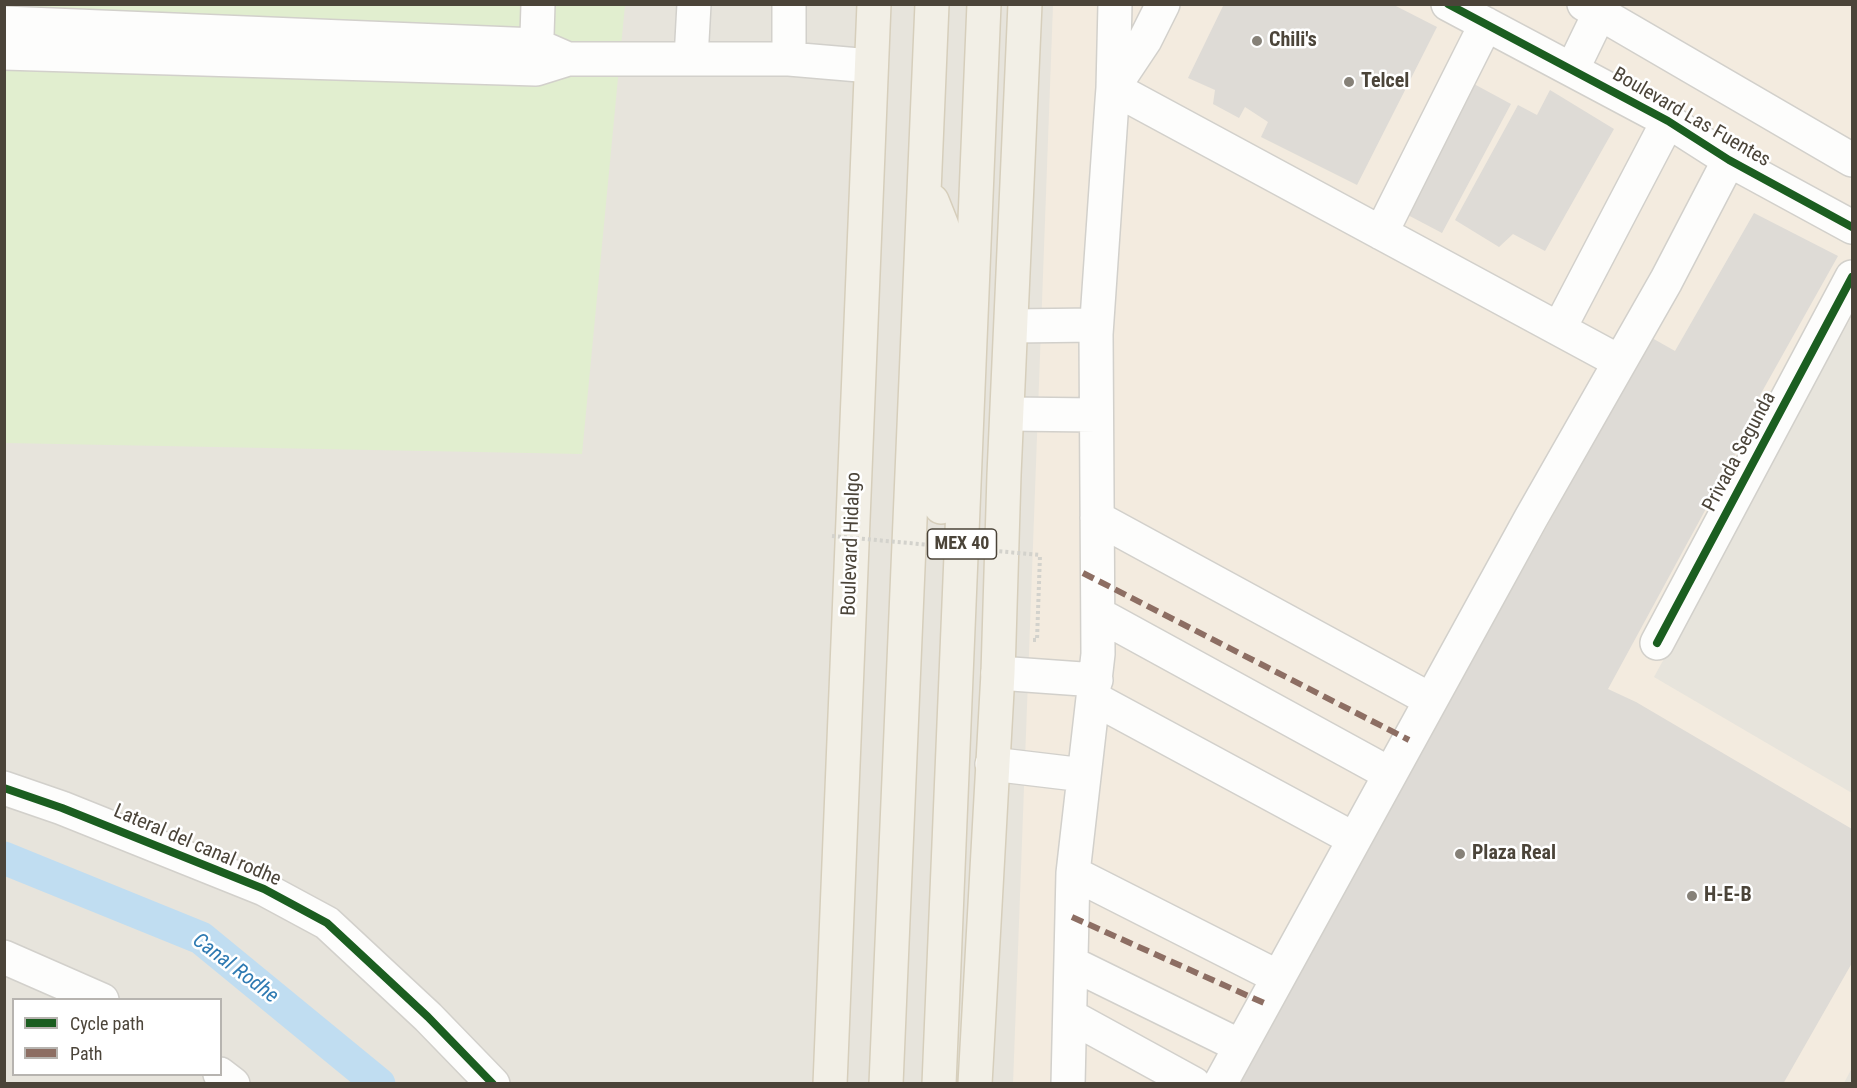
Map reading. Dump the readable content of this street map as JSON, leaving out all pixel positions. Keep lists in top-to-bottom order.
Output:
{
  "streets": {
    "main road": ["Boulevard Hidalgo", "MEX 40"],
    "street": ["Boulevard Las Fuentes", "Privada Segunda", "Lateral del canal rodhe"]
  },
  "water": ["Canal Rodhe"],
  "places": [
    "Chili's",
    "Telcel",
    "Plaza Real",
    "H-E-B"
  ],
  "legend": ["Cycle path", "Path"]
}
